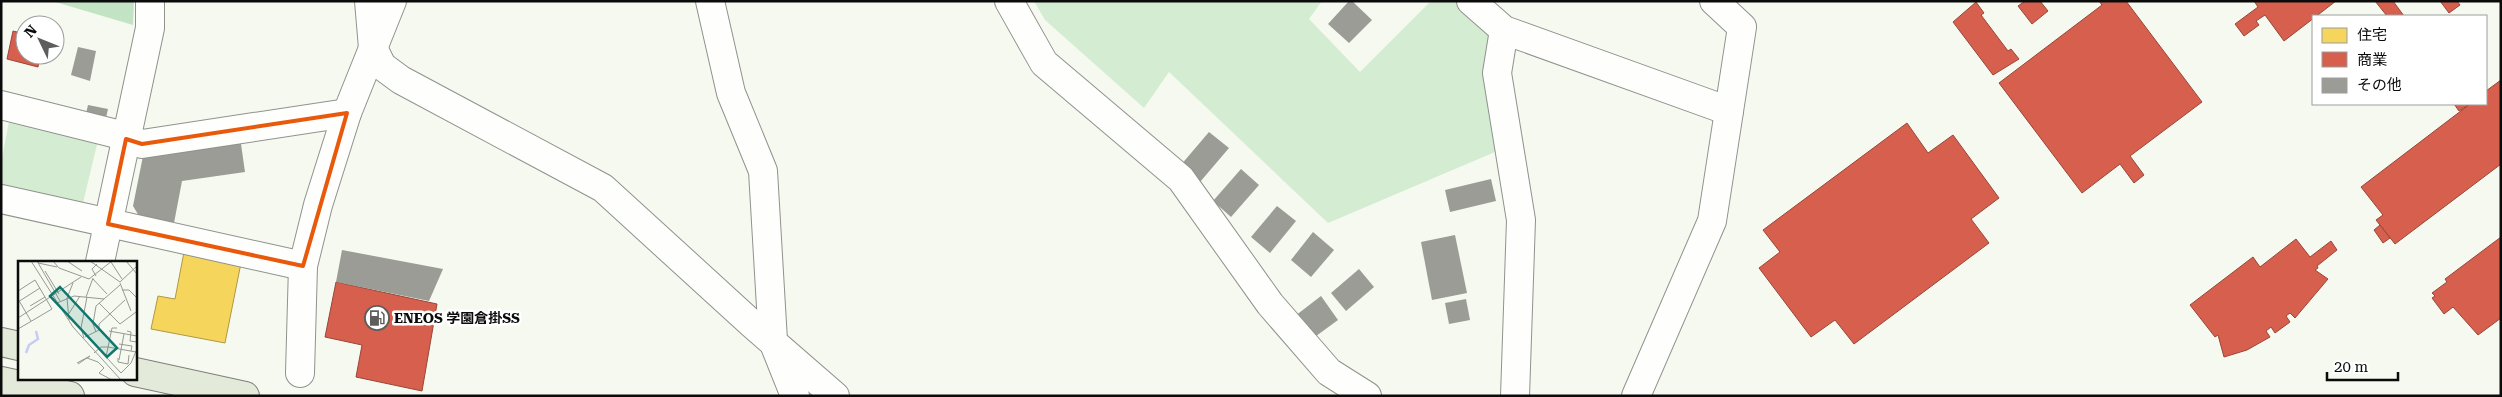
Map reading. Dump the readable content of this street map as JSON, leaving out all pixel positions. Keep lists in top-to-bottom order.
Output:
{
  "places": {
    "fuel station": ["ENEOS 学園倉掛SS"]
  },
  "legend": ["住宅", "商業", "その他"],
  "scale_bar": "20 m",
  "north": "top left"
}
